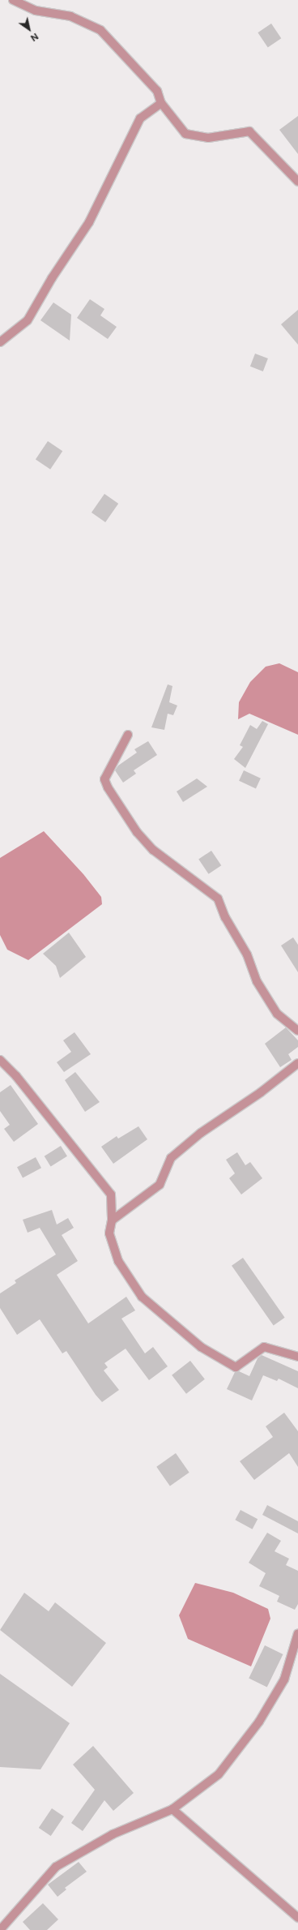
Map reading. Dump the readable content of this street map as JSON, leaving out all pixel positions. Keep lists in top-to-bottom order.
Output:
{
  "north": "bottom right"
}
